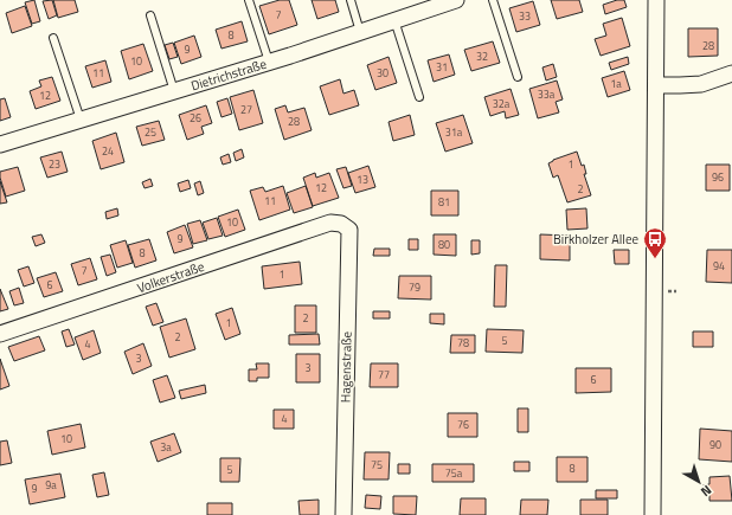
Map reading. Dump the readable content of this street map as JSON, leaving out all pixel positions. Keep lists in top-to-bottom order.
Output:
{
  "streets": {
    "street": ["Dietrichstraße", "Volkerstraße", "Hagenstraße"]
  },
  "crossings": [
    ["Volkerstraße", "Hagenstraße"]
  ],
  "places": {
    "bus stop": ["Birkholzer Allee"]
  },
  "house_numbers": [
    "7",
    "33",
    "8",
    "28",
    "9",
    "32",
    "10",
    "31",
    "11",
    "30",
    "1a",
    "33a",
    "12",
    "32a",
    "27",
    "26",
    "28",
    "25",
    "31a",
    "24",
    "23",
    "1",
    "96",
    "13",
    "12",
    "2",
    "11",
    "81",
    "10",
    "9",
    "80",
    "8",
    "94",
    "7",
    "1",
    "6",
    "79",
    "2",
    "1",
    "2",
    "5",
    "78",
    "4",
    "3",
    "3",
    "77",
    "6",
    "4",
    "76",
    "10",
    "90",
    "3a",
    "75",
    "8",
    "5",
    "75a",
    "9a",
    "9"
  ],
  "north": "bottom right"
}
